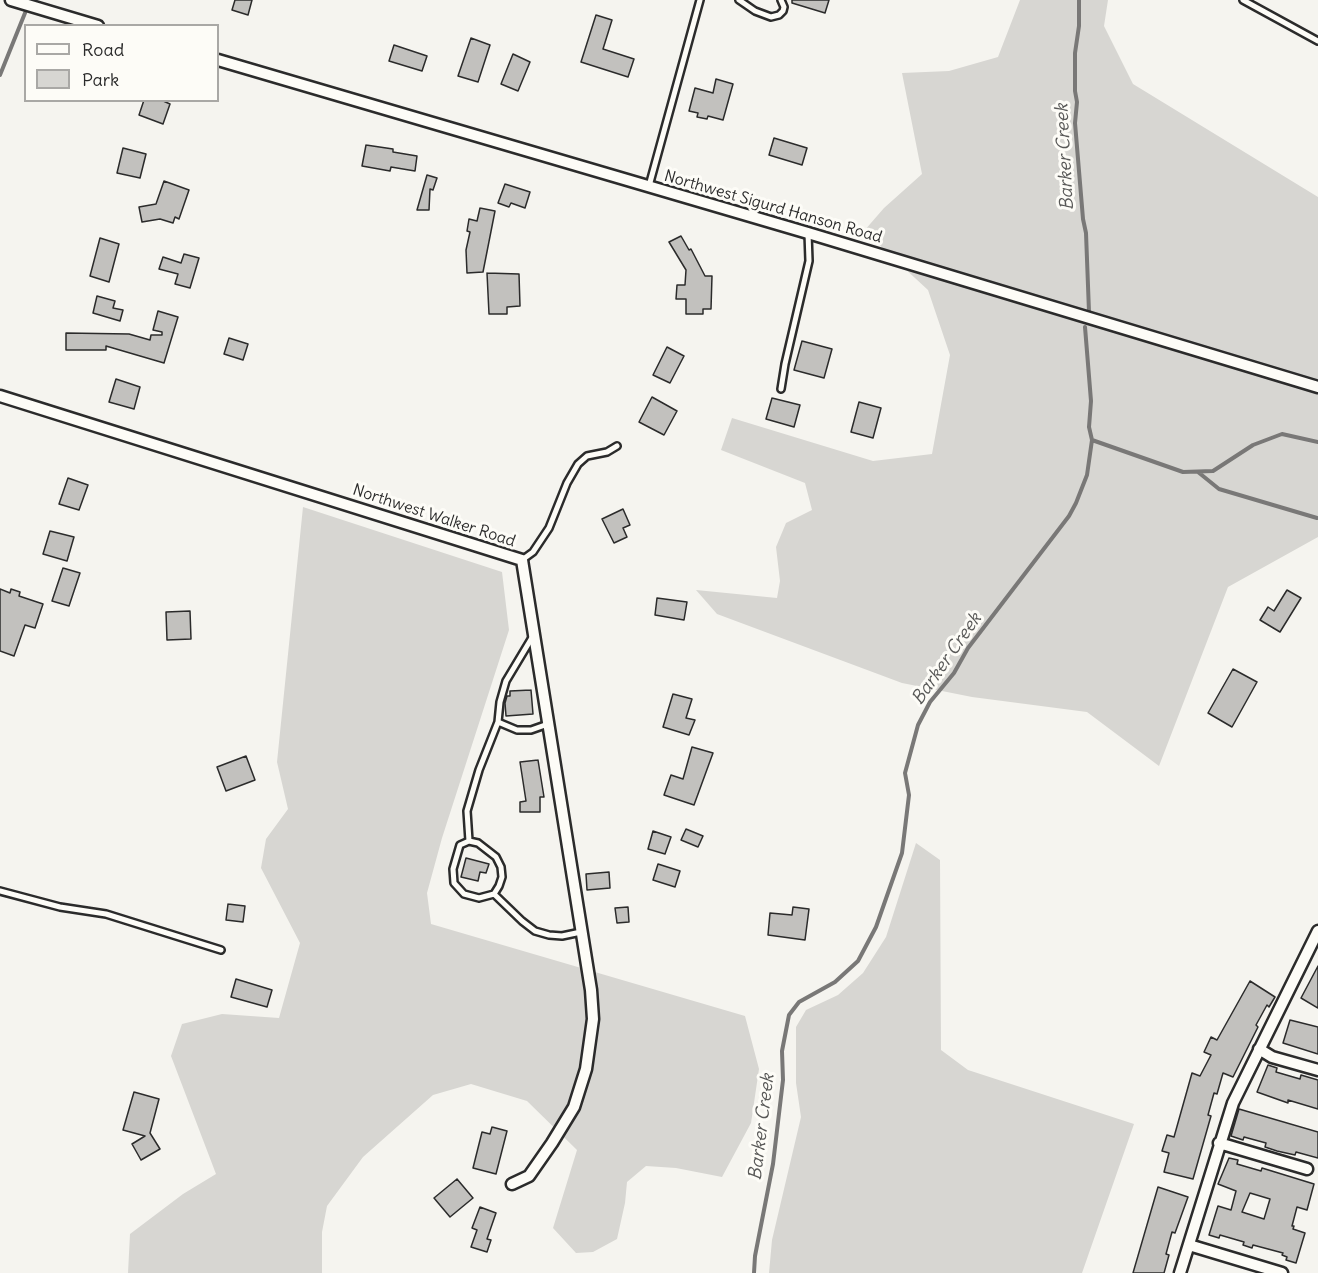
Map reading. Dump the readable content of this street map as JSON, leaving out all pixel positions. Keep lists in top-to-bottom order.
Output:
{
  "streets": {
    "street": ["Northwest Sigurd Hanson Road", "Northwest Walker Road"]
  },
  "water": ["Barker Creek"],
  "legend": ["Road", "Park"]
}
